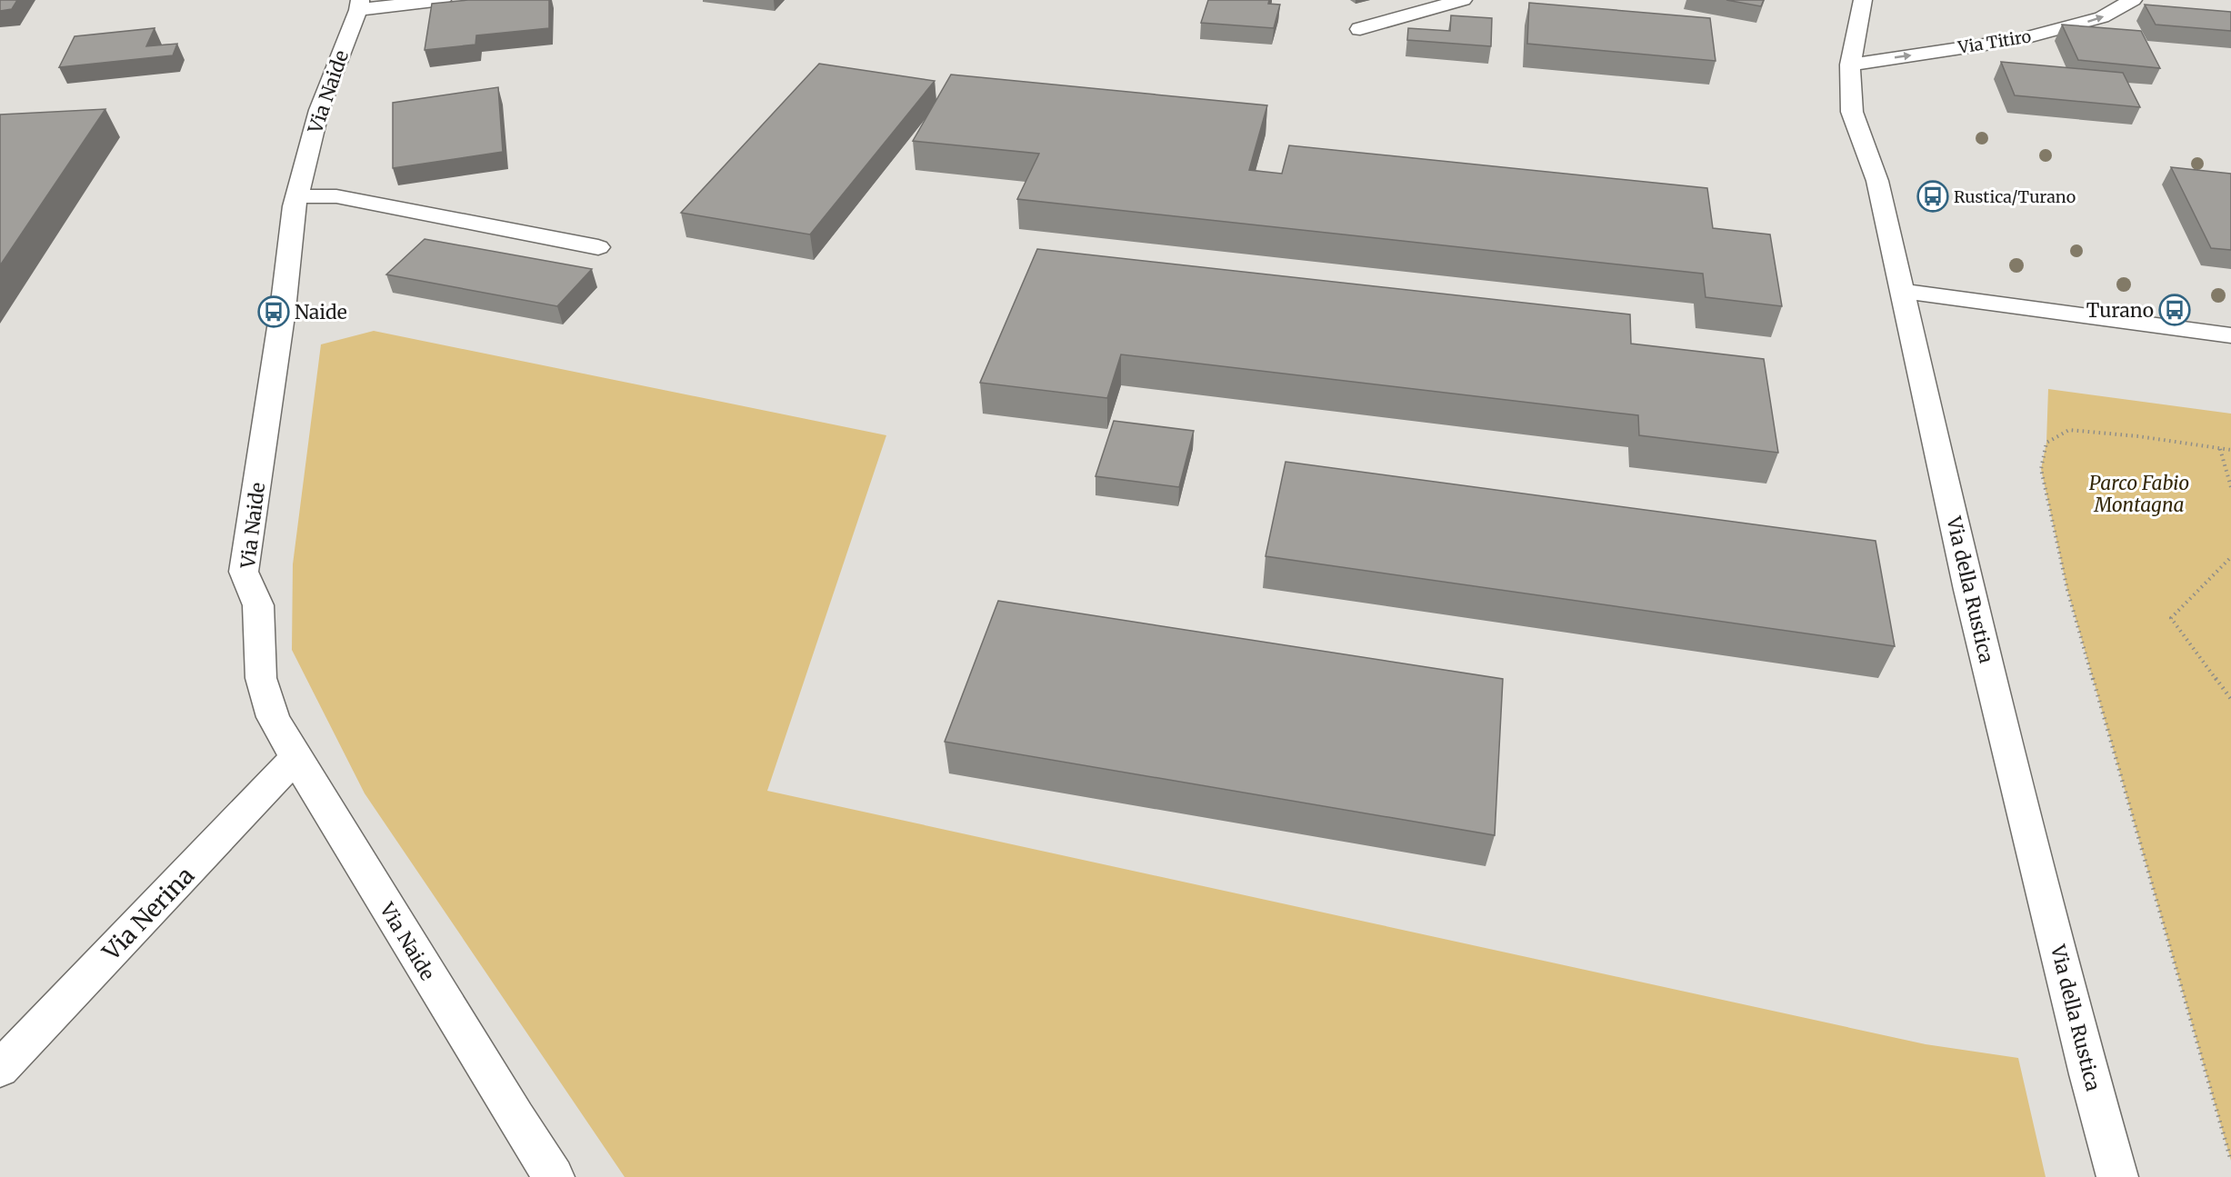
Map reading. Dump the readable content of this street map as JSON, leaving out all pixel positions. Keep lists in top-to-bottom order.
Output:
{
  "streets": {
    "street": [
      "Via Titiro",
      "Via Naide",
      "Via della Rustica",
      "Via Nerina"
    ]
  },
  "crossings": [
    ["Via Titiro", "Via della Rustica"],
    ["Via Naide", "Via Nerina"]
  ],
  "parks": ["Parco Fabio Montagna"],
  "places": {
    "bus stop": ["Rustica/Turano", "Turano", "Naide"]
  }
}
